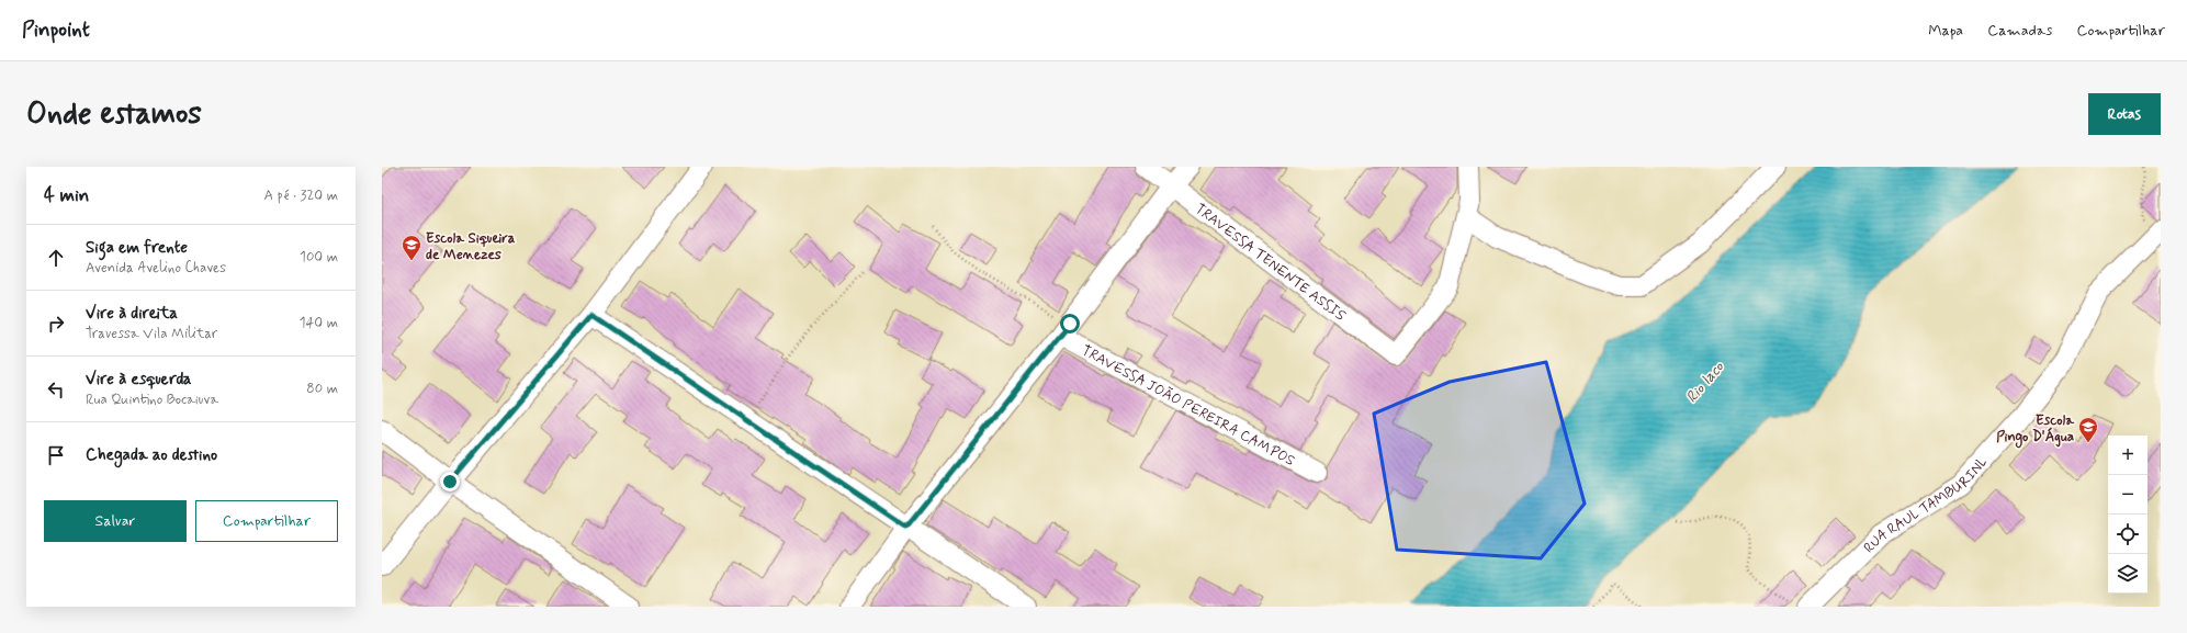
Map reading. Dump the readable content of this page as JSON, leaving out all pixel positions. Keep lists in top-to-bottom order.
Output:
{
  "streets": {
    "street": ["TRAVESSA TENENTE ASSIS", "TRAVESSA JOÃO PEREIRA CAMPOS", "RUA RAUL TAMBURINL"]
  },
  "water": ["Rio Iaco"],
  "places": {
    "school or university": ["Escola Siqueira de Menezes", "Escola Pingo D'Água"]
  },
  "page": {
    "header": "Pinpoint",
    "nav": ["Mapa", "Camadas", "Compartilhar"],
    "buttons": [
      "Rotas",
      ["Salvar", "Compartilhar"]
    ],
    "title": "Onde estamos",
    "heading": ["4 min", "A pé · 320 m"],
    "list": [
      ["Siga em frente", "Avenida Avelino Chaves", "100 m"],
      ["Vire à direita", "Travessa Vila Militar", "140 m"],
      ["Vire à esquerda", "Rua Quintino Bocaiuva", "80 m"],
      "Chegada ao destino"
    ],
    "map_buttons": ["+", "−"]
  }
}
